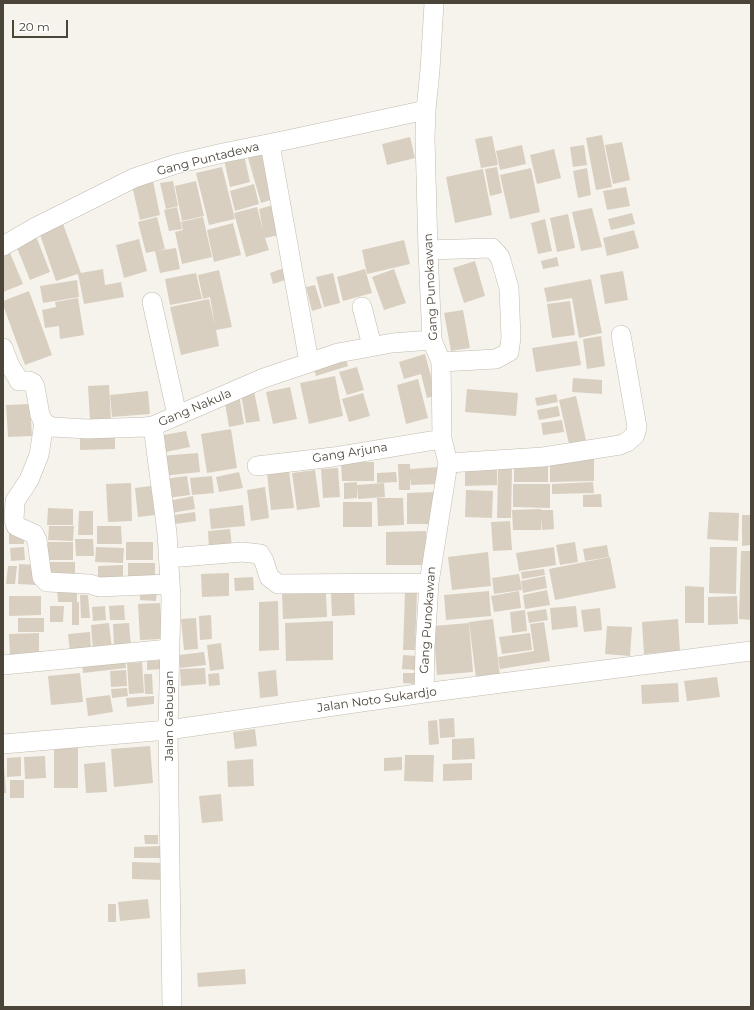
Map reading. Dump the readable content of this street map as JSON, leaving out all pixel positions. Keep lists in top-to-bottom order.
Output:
{
  "streets": {
    "street": [
      "Gang Puntadewa",
      "Gang Punokawan",
      "Gang Nakula",
      "Gang Arjuna",
      "Jalan Noto Sukardjo",
      "Jalan Gabugan"
    ]
  },
  "crossings": [
    ["Gang Puntadewa", "Gang Punokawan"],
    ["Gang Punokawan", "Gang Nakula"],
    ["Gang Punokawan", "Gang Arjuna"],
    ["Gang Punokawan", "Jalan Noto Sukardjo"],
    ["Gang Nakula", "Jalan Gabugan"],
    ["Jalan Noto Sukardjo", "Jalan Gabugan"]
  ],
  "scale_bar": "20 m"
}
